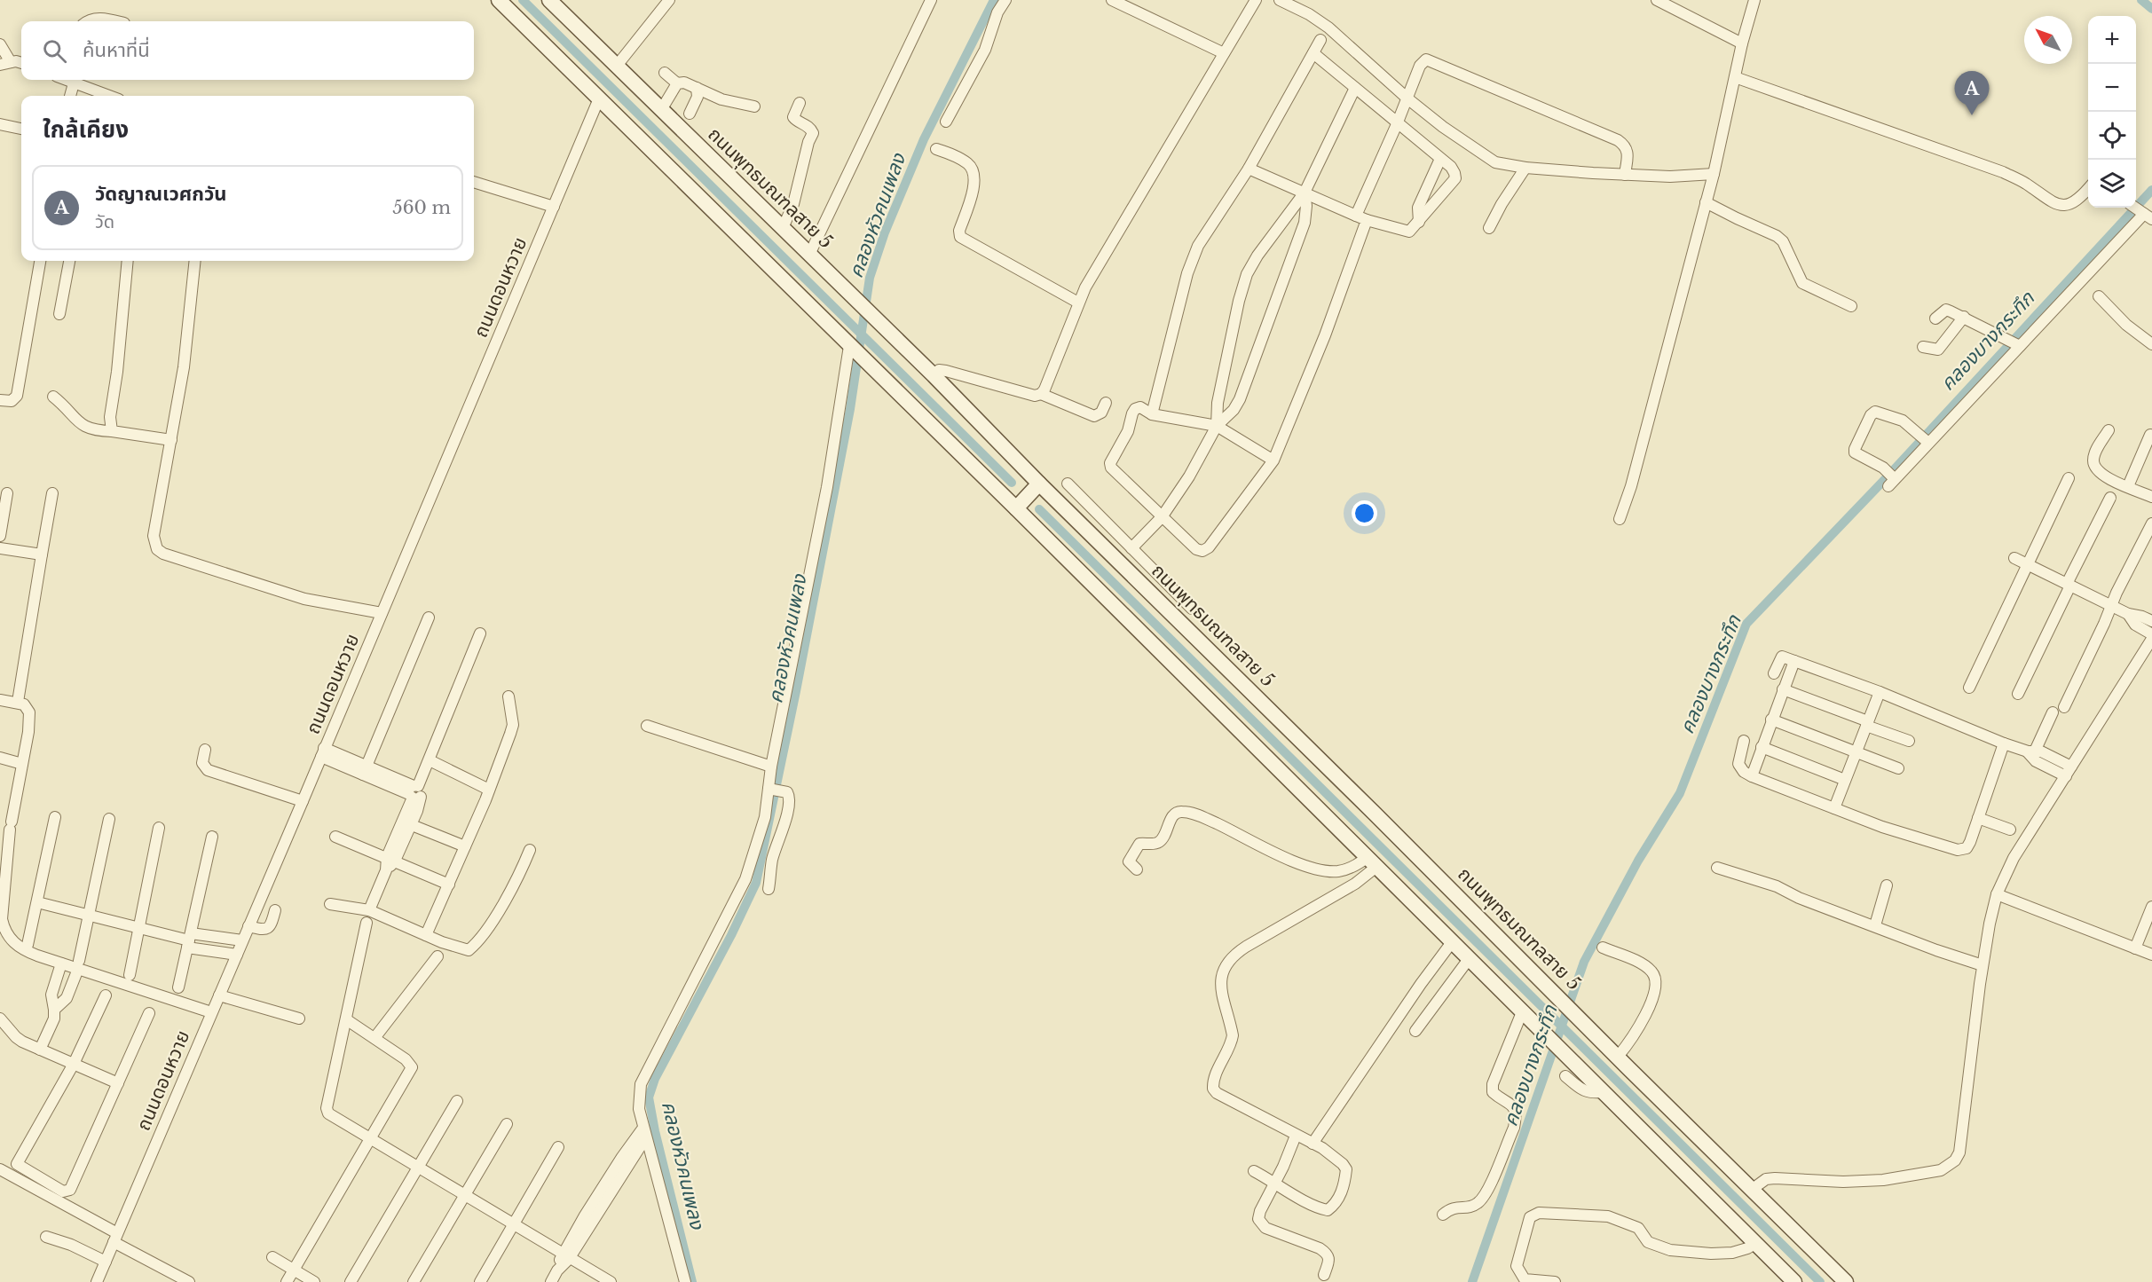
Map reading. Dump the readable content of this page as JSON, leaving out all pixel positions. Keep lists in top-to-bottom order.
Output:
{
  "streets": {
    "main road": ["ถนนพุทธมณฑลสาย 5"],
    "street": ["ถนนดอนหวาย"]
  },
  "water": ["คลองหัวคนเพลง", "คลองบางกระทึก"],
  "north": "top left",
  "page": {
    "map_buttons": ["+", "−"],
    "search": "ค้นหาที่นี่",
    "pins": "A",
    "heading": "ใกล้เคียง",
    "list": [
      {
        "mark": "A",
        "name": "วัดญาณเวศกวัน",
        "note": "วัด",
        "value": "560 m"
      }
    ]
  }
}
